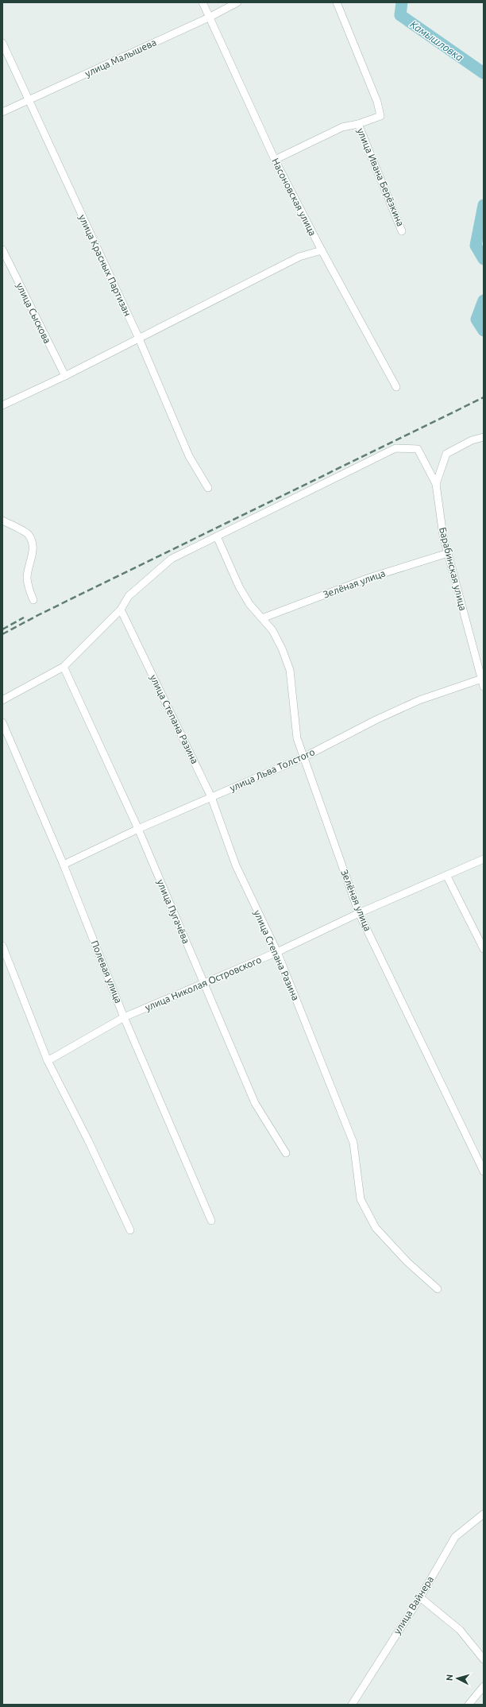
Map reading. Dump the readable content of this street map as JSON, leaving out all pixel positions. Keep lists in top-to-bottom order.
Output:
{
  "streets": {
    "street": [
      "улица Малышева",
      "улица Ивана Берёзкина",
      "Насоновская улица",
      "улица Красных Партизан",
      "улица Сыскова",
      "Барабинская улица",
      "Зелёная улица",
      "улица Степана Разина",
      "улица Льва Толстого",
      "улица Пугачёва",
      "Полевая улица",
      "улица Николая Островского",
      "улица Вайнера"
    ]
  },
  "crossings": [
    ["улица Малышева", "Насоновская улица"],
    ["улица Малышева", "улица Красных Партизан"],
    ["Барабинская улица", "Зелёная улица"],
    ["Барабинская улица", "улица Льва Толстого"],
    ["Зелёная улица", "улица Льва Толстого"],
    ["Зелёная улица", "улица Николая Островского"],
    ["улица Степана Разина", "улица Льва Толстого"],
    ["улица Степана Разина", "улица Николая Островского"],
    ["улица Льва Толстого", "улица Пугачёва"],
    ["улица Льва Толстого", "Полевая улица"],
    ["улица Пугачёва", "улица Николая Островского"],
    ["Полевая улица", "улица Николая Островского"]
  ],
  "water": ["Камышловка"],
  "north": "left"
}
